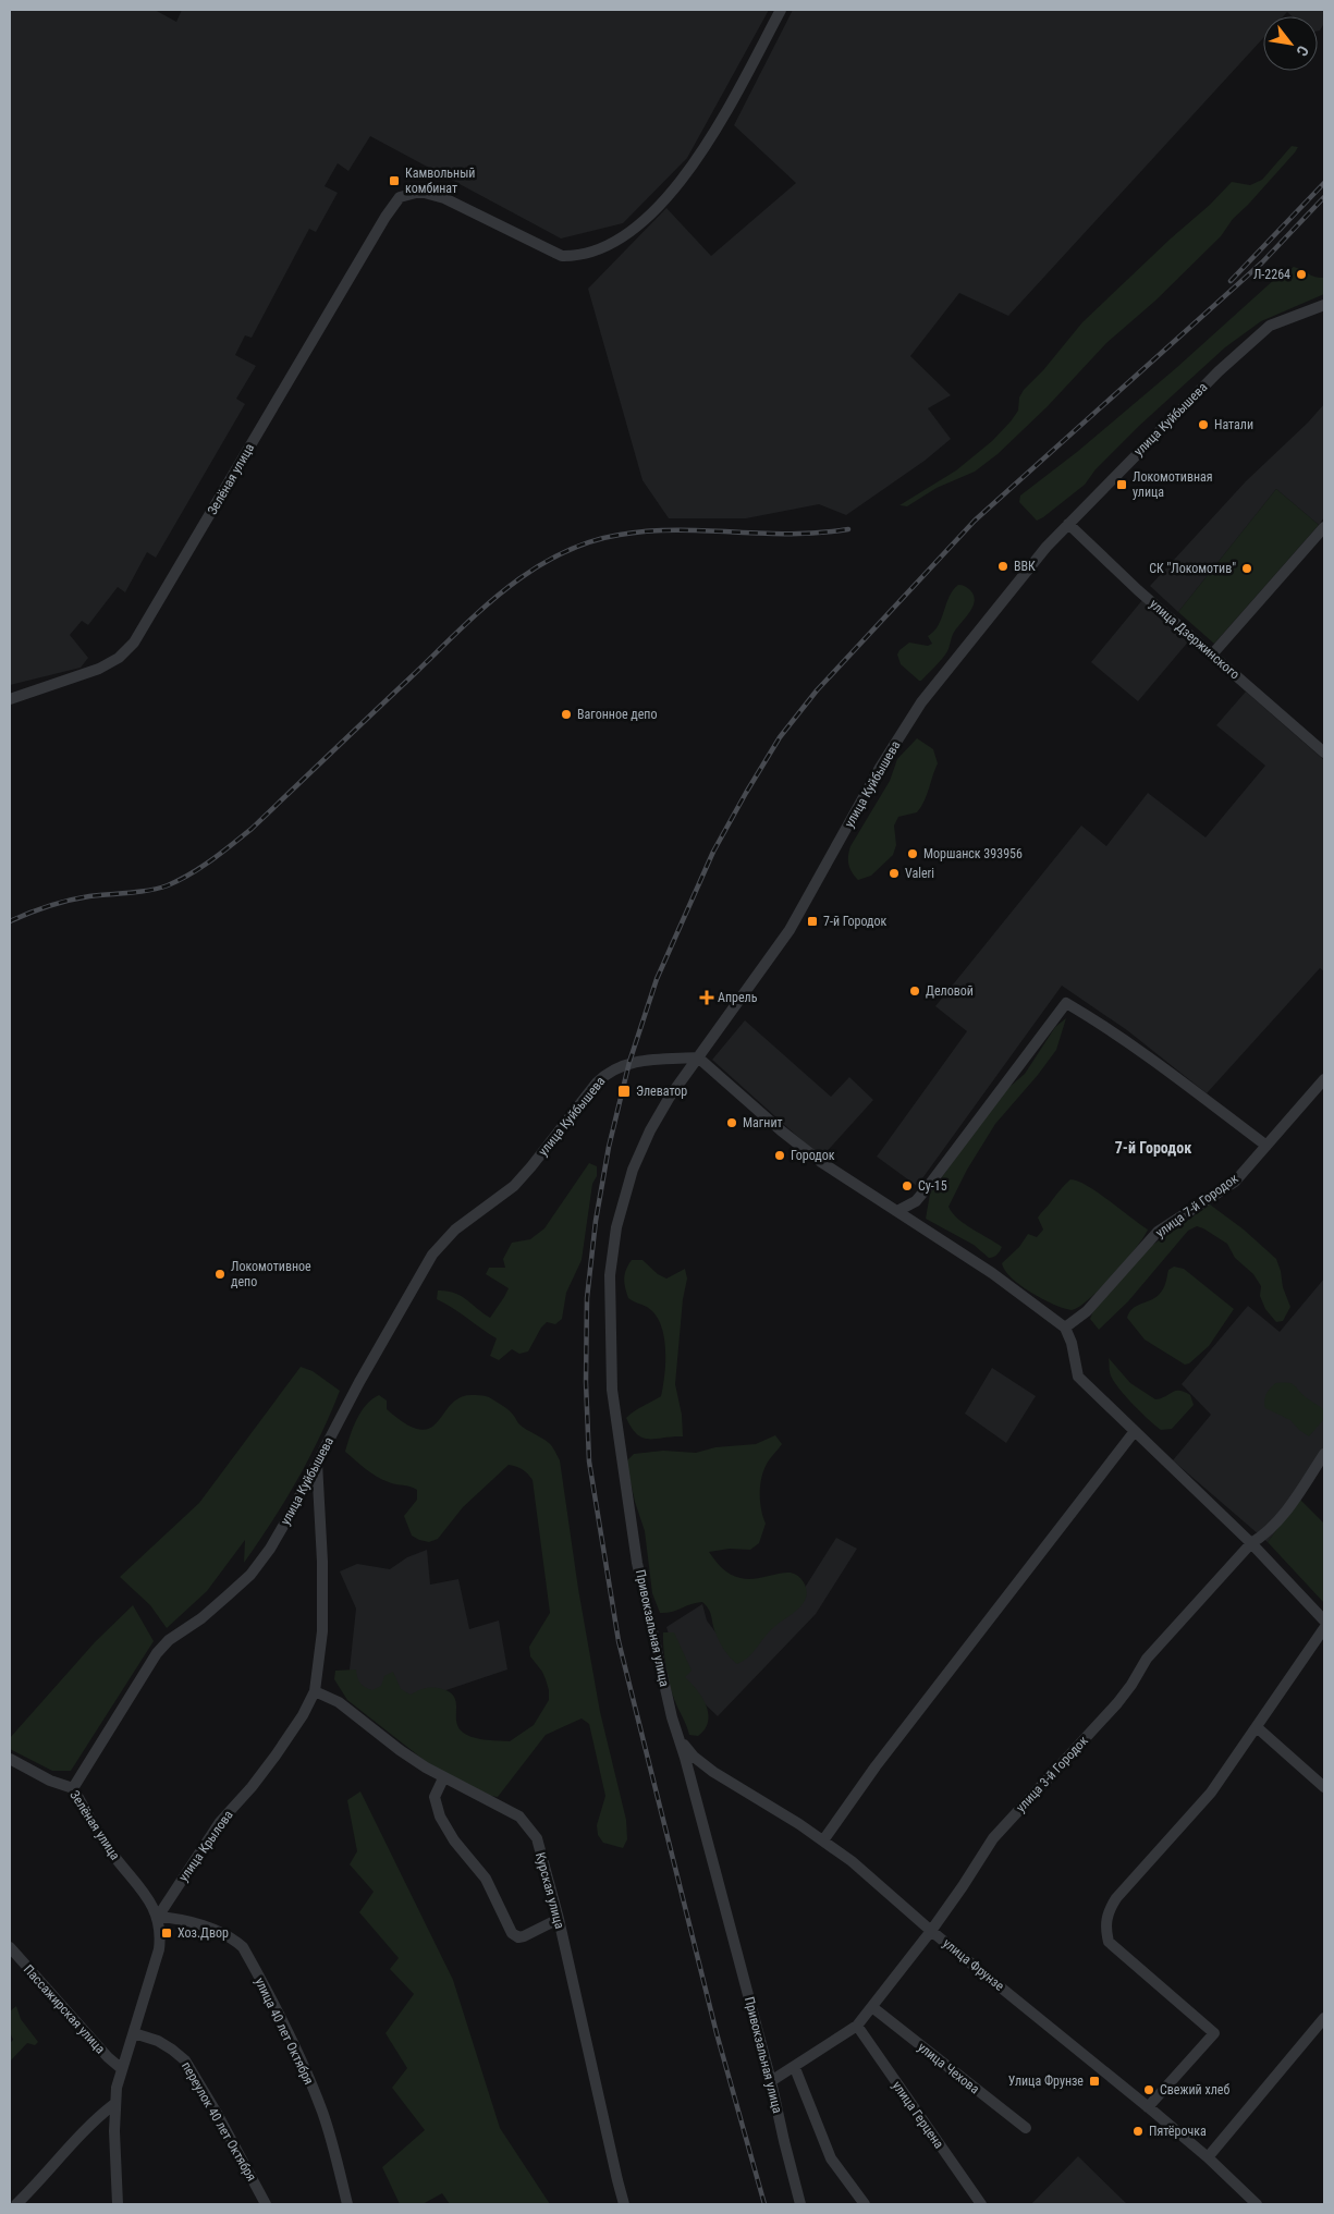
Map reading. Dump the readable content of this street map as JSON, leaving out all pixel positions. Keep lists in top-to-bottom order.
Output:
{
  "streets": {
    "street": [
      "улица Куйбышева",
      "Зелёная улица",
      "улица Дзержинского",
      "улица 7-й Городок",
      "Привокзальная улица",
      "улица 3-й Городок",
      "улица Крылова",
      "Курская улица",
      "улица Фрунзе",
      "Пассажирская улица",
      "улица 40 лет Октября",
      "улица Чехова",
      "улица Герцена",
      "переулок 40 лет Октября"
    ]
  },
  "crossings": [
    ["улица Куйбышева", "Зелёная улица"],
    ["улица Куйбышева", "улица Дзержинского"],
    ["улица Куйбышева", "Привокзальная улица"],
    ["улица Куйбышева", "улица Крылова"],
    ["Зелёная улица", "улица Крылова"],
    ["Зелёная улица", "улица 40 лет Октября"],
    ["Привокзальная улица", "улица 3-й Городок"],
    ["Привокзальная улица", "улица Фрунзе"],
    ["улица 3-й Городок", "улица Фрунзе"],
    ["улица 3-й Городок", "улица Чехова"],
    ["улица 3-й Городок", "улица Герцена"],
    ["улица Крылова", "Курская улица"],
    ["улица Крылова", "улица 40 лет Октября"]
  ],
  "districts": ["7-й Городок"],
  "places": {
    "transit": [
      "Камвольный комбинат",
      "Локомотивная улица",
      "7-й Городок",
      "Элеватор",
      "Хоз.Двор",
      "Улица Фрунзе"
    ],
    "other": [
      "Л-2264",
      "Натали",
      "ВВК",
      "СК \"Локомотив\"",
      "Вагонное депо",
      "Моршанск 393956",
      "Valeri",
      "Деловой",
      "Магнит",
      "Городок",
      "Су-15",
      "Локомотивное депо",
      "Свежий хлеб",
      "Пятёрочка"
    ],
    "health": ["Апрель"]
  },
  "north": "bottom right"
}
